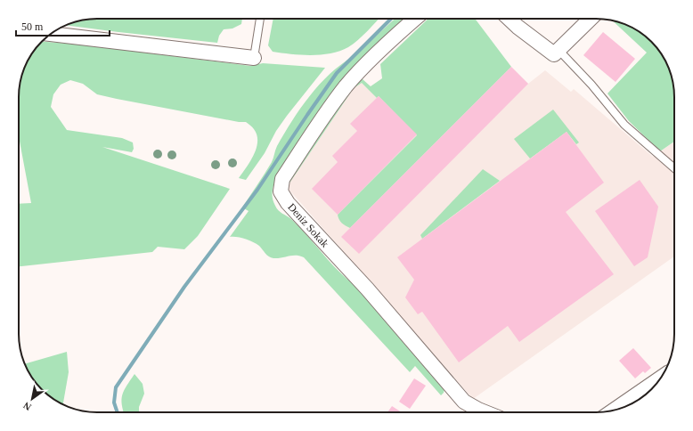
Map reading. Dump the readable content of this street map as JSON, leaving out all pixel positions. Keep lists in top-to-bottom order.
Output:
{
  "streets": {
    "street": ["Deniz Sokak"]
  },
  "scale_bar": "50 m",
  "north": "bottom left"
}
